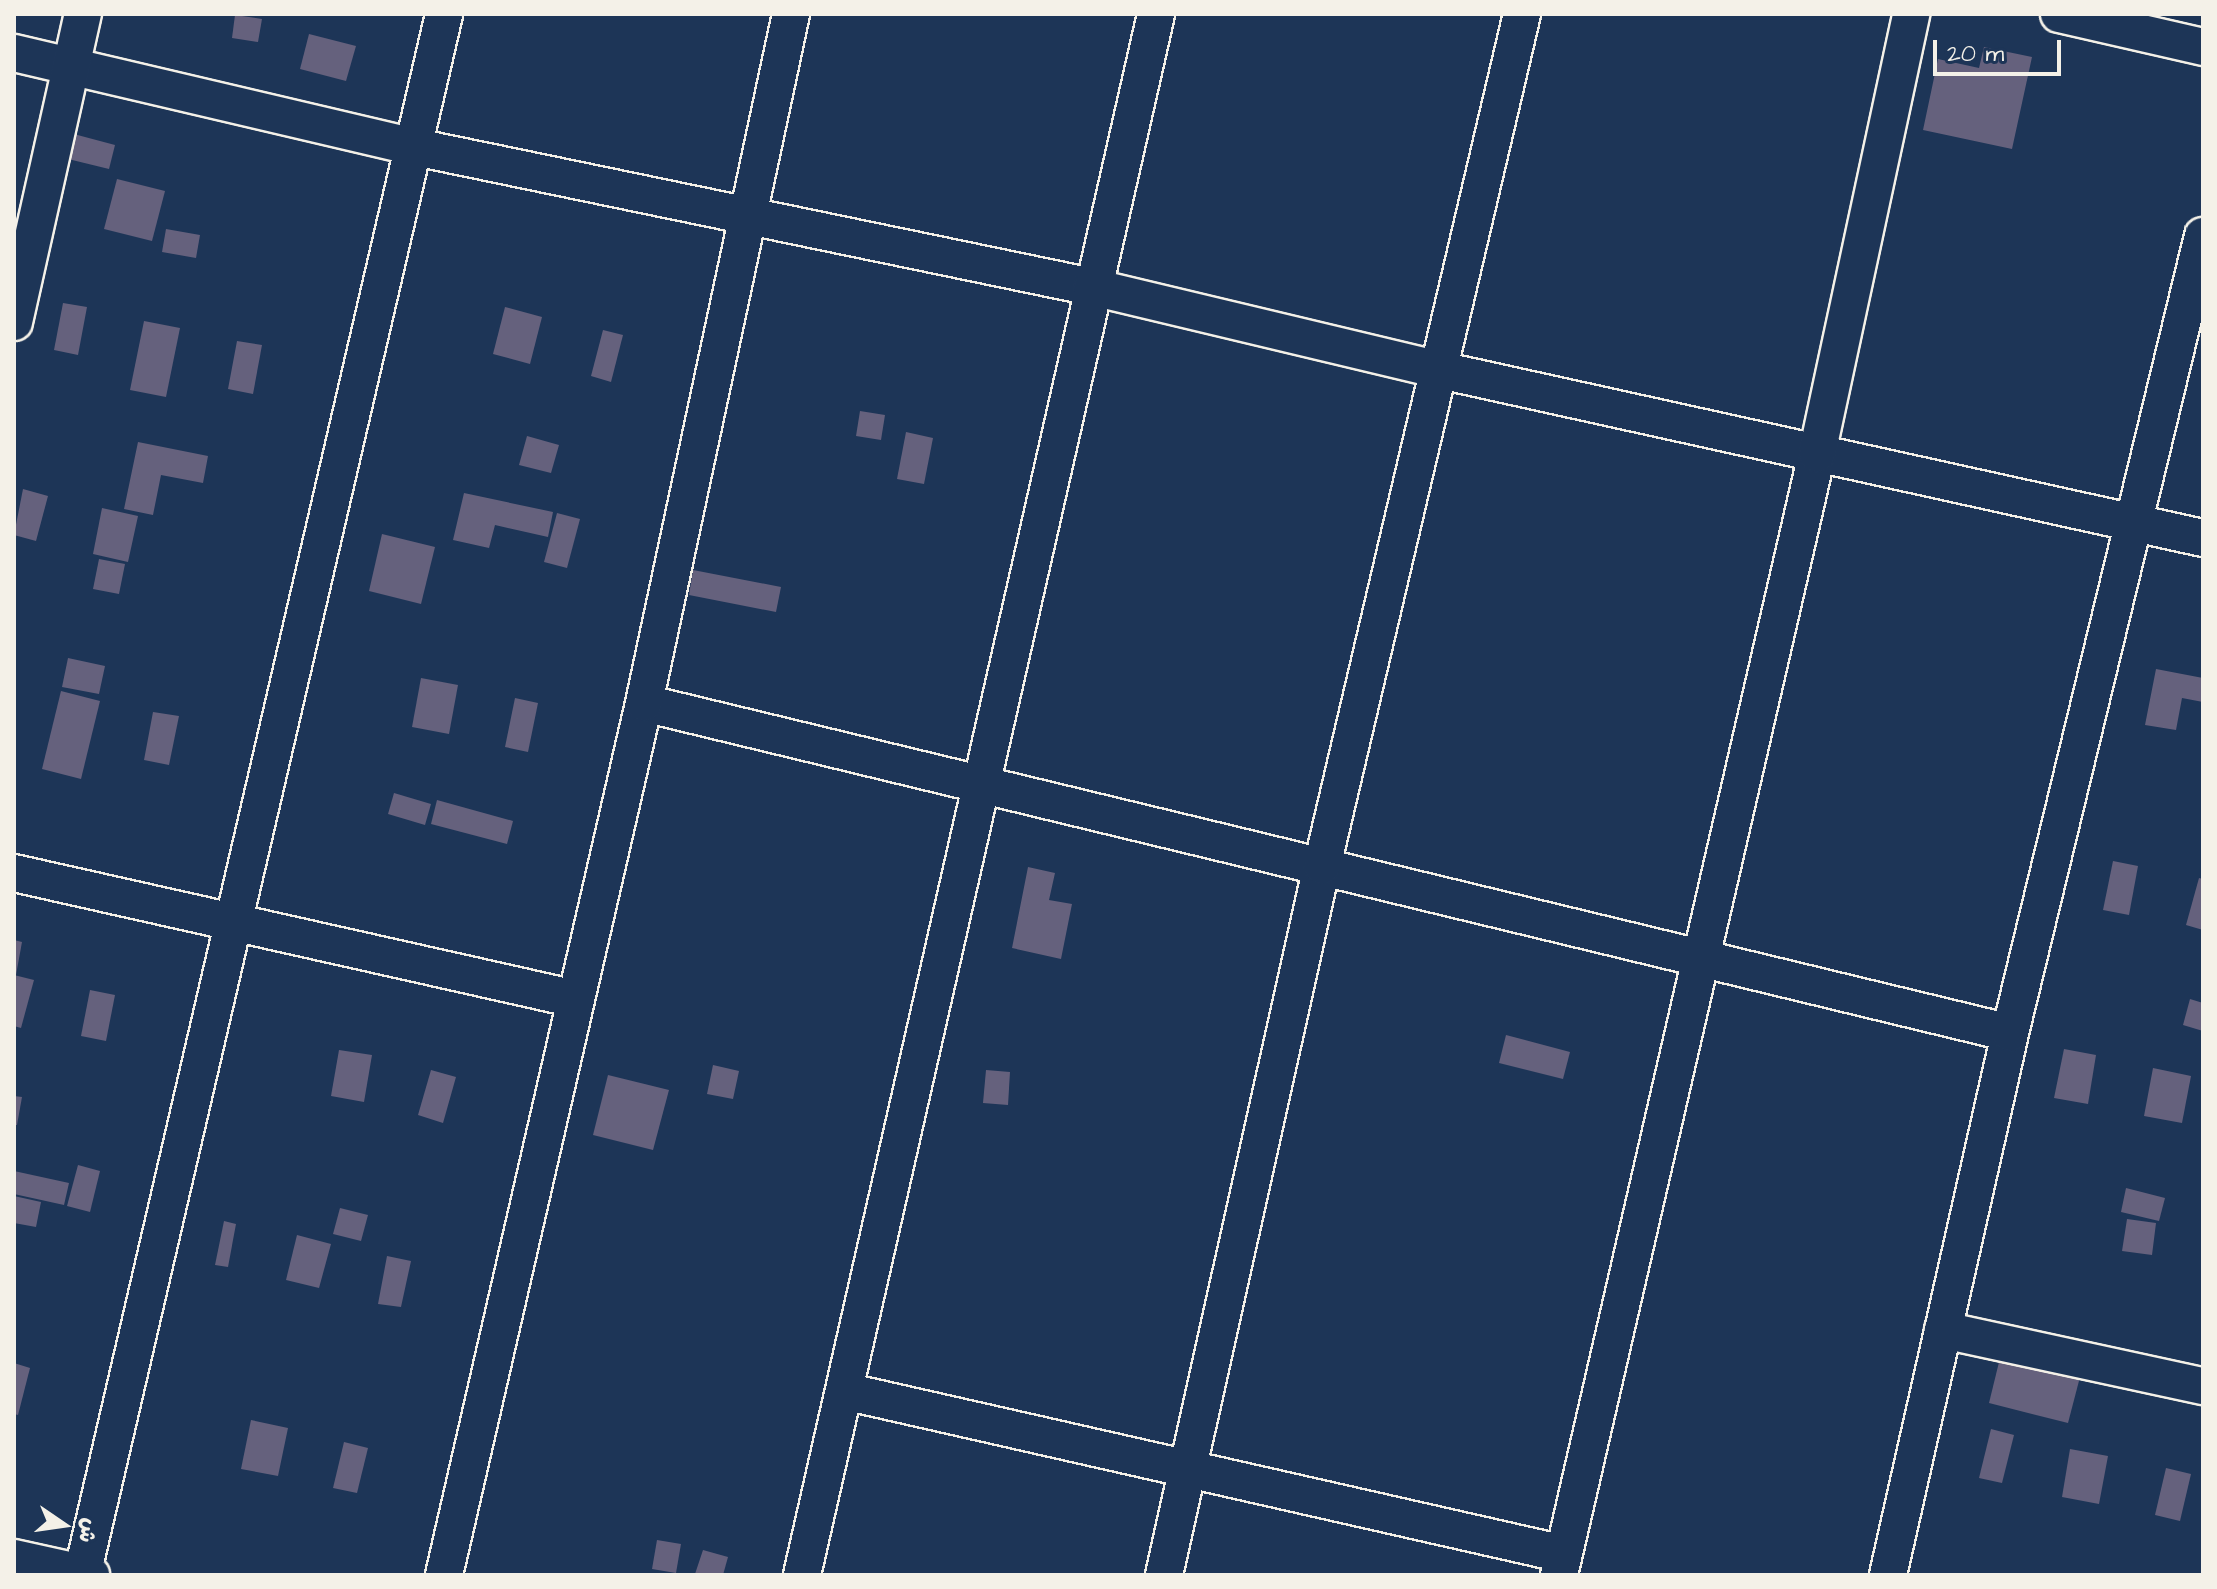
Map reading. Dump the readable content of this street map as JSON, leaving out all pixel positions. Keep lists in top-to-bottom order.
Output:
{
  "scale_bar": "20 m",
  "north": "right"
}
